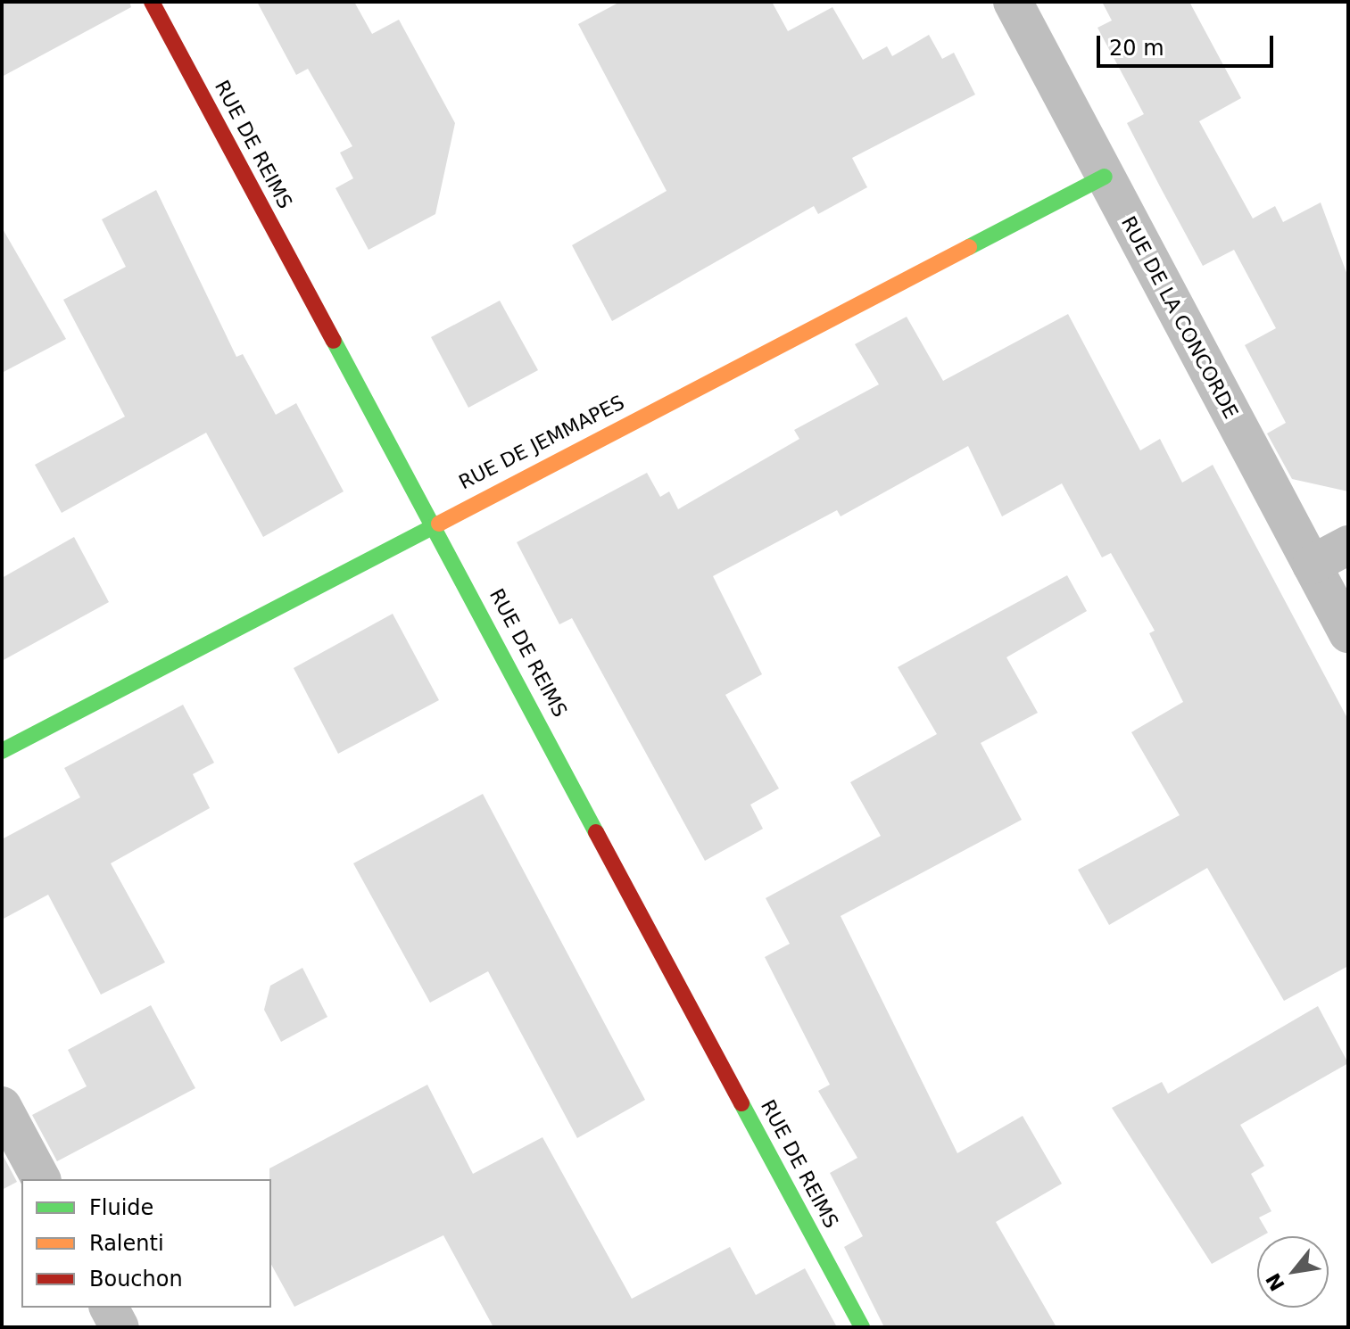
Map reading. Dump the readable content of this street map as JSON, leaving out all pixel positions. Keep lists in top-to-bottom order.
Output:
{
  "streets": {
    "street": ["RUE DE REIMS", "RUE DE LA CONCORDE", "RUE DE JEMMAPES"]
  },
  "crossings": [
    ["RUE DE REIMS", "RUE DE JEMMAPES"],
    ["RUE DE LA CONCORDE", "RUE DE JEMMAPES"]
  ],
  "legend": ["Fluide", "Ralenti", "Bouchon"],
  "scale_bar": "20 m",
  "north": "bottom left"
}
